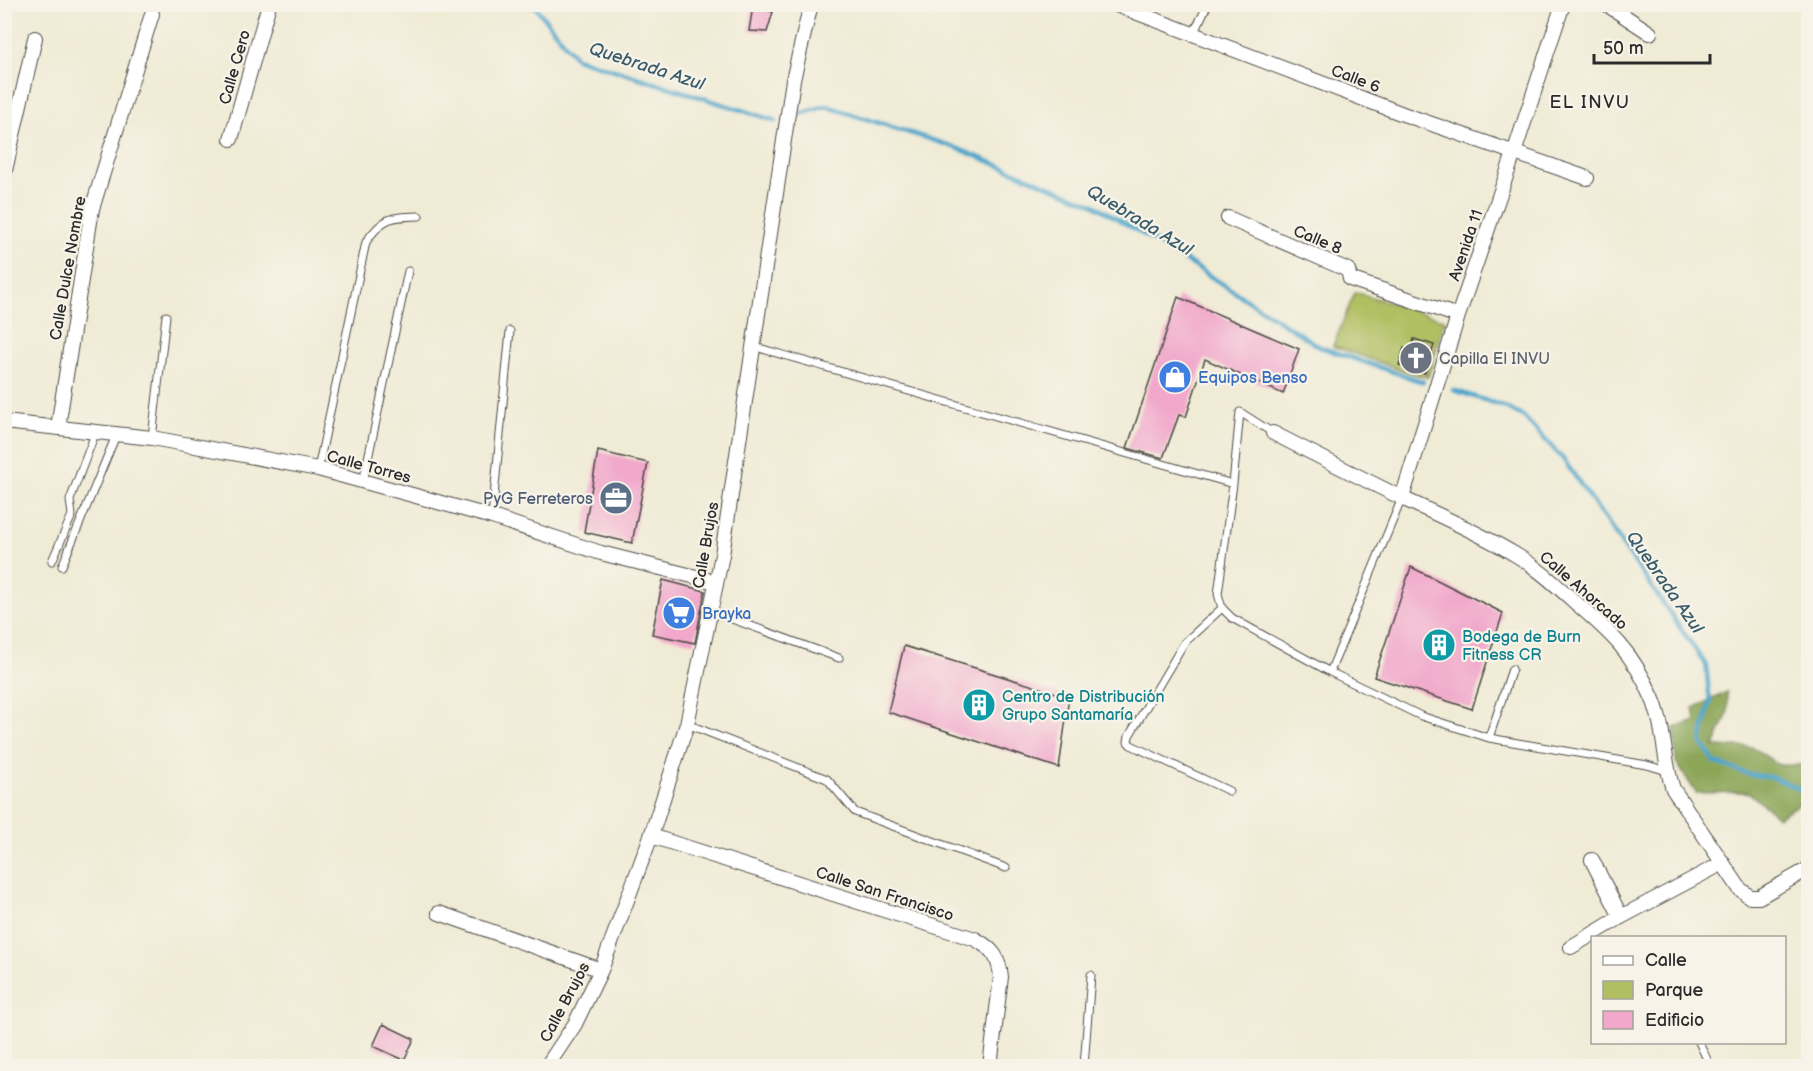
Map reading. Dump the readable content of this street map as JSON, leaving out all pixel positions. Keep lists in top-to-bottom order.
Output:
{
  "streets": {
    "street": [
      "Calle Cero",
      "Calle 6",
      "Calle 8",
      "Avenida 11",
      "Calle Dulce Nombre",
      "Calle Torres",
      "Calle Brujos",
      "Calle Ahorcado",
      "Calle San Francisco"
    ]
  },
  "crossings": [
    ["Calle 6", "Avenida 11"],
    ["Calle 8", "Avenida 11"],
    ["Avenida 11", "Calle Ahorcado"],
    ["Calle Dulce Nombre", "Calle Torres"],
    ["Calle Torres", "Calle Brujos"],
    ["Calle Brujos", "Calle San Francisco"]
  ],
  "districts": ["EL INVU"],
  "water": ["Quebrada Azul"],
  "places": {
    "church": ["Capilla El INVU"],
    "shop": ["Equipos Benso"],
    "office": ["PyG Ferreteros"],
    "supermarket": ["Brayka"],
    "building": ["Bodega de Burn Fitness CR", "Centro de Distribución Grupo Santamaría"]
  },
  "legend": ["Calle", "Parque", "Edificio"],
  "scale_bar": "50 m"
}
